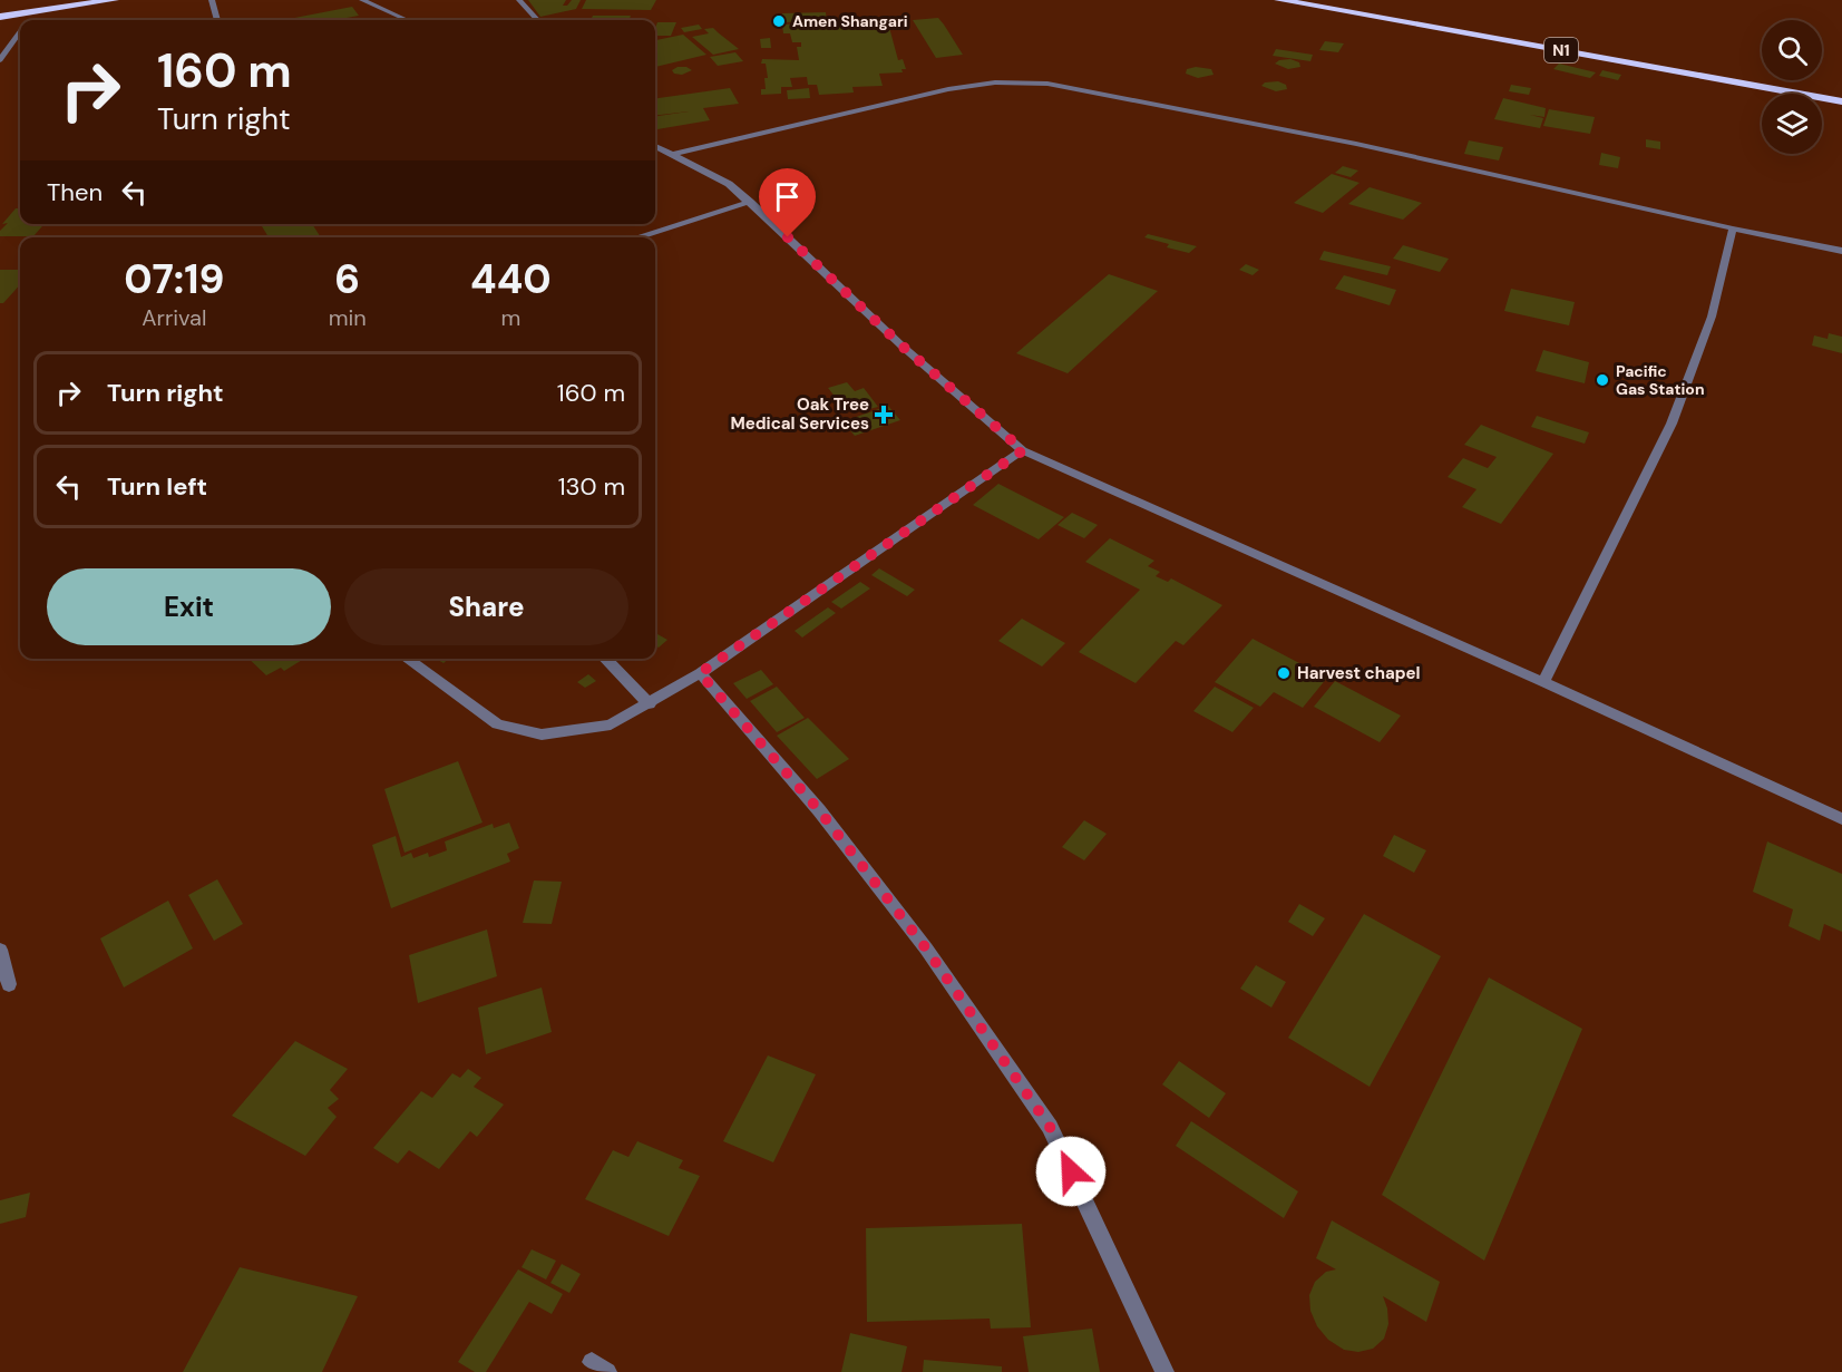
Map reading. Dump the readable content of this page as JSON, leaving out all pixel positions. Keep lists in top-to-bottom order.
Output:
{
  "streets": {
    "highway": ["N1"]
  },
  "places": {
    "other": ["Amen Shangari", "Pacific Gas Station", "Harvest chapel"],
    "health": ["Oak Tree Medical Services"]
  },
  "page": {
    "turn": ["160 m", "Turn right"],
    "then": "Then",
    "eta": [
      "07:19",
      "Arrival",
      "6",
      "min",
      "440",
      "m"
    ],
    "list": [
      {
        "name": "Turn right",
        "value": "160 m"
      },
      {
        "name": "Turn left",
        "value": "130 m"
      }
    ],
    "buttons": ["Exit", "Share"]
  }
}
